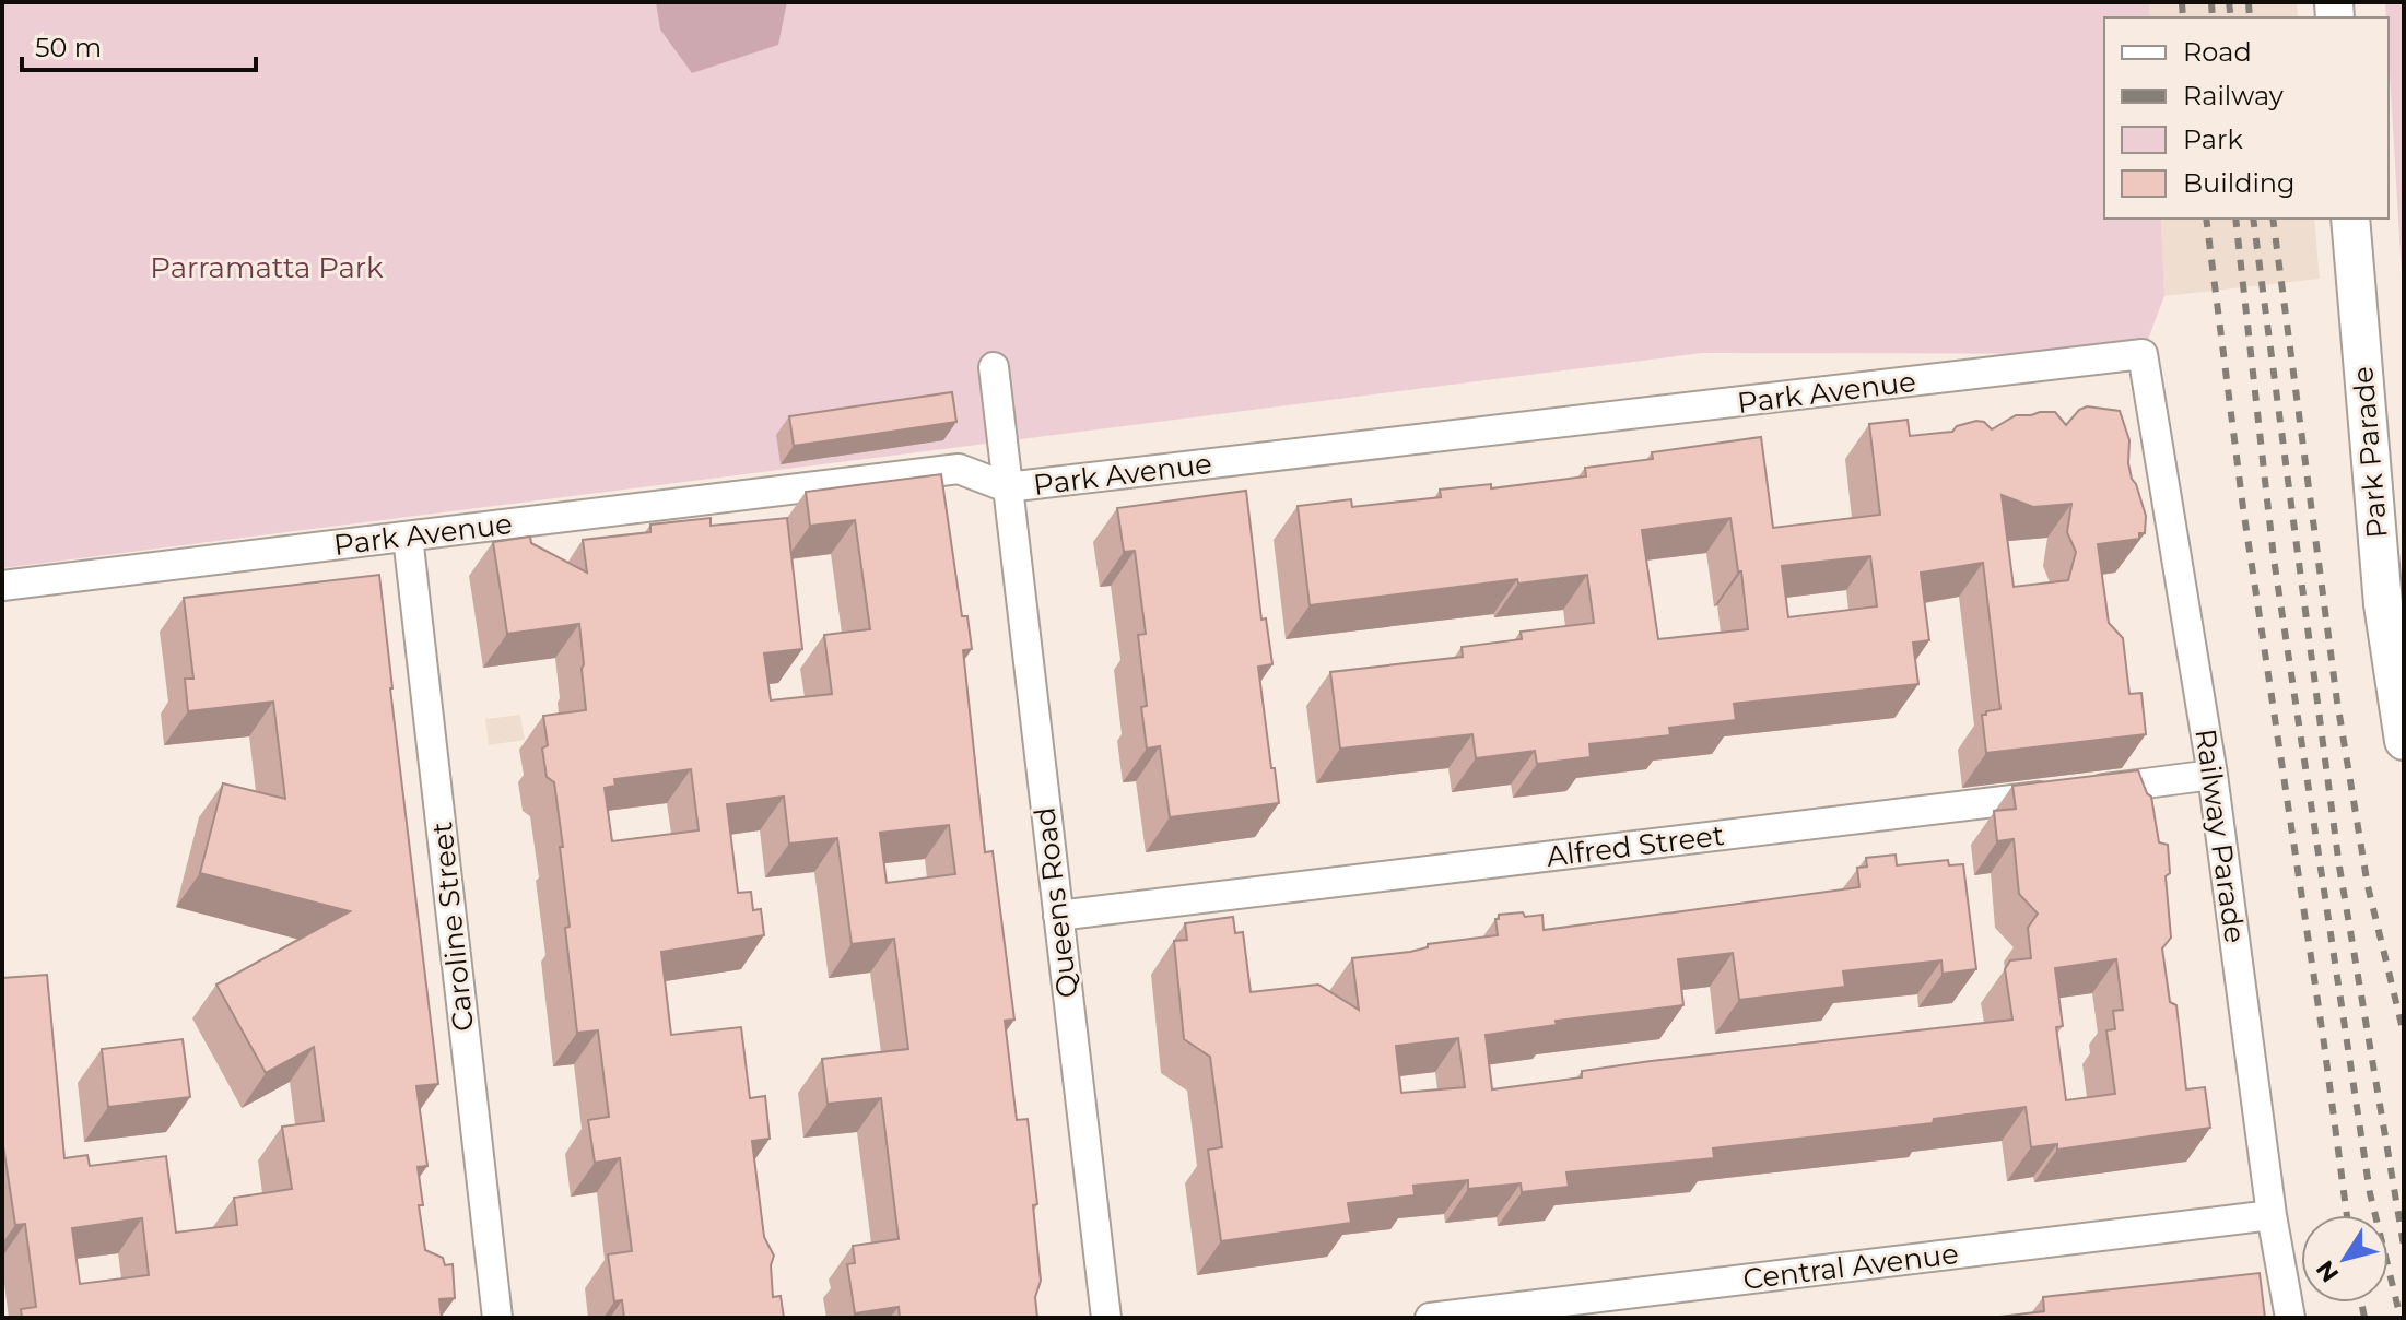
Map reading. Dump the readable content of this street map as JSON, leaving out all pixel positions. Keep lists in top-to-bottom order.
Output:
{
  "streets": {
    "street": [
      "Park Avenue",
      "Park Parade",
      "Railway Parade",
      "Alfred Street",
      "Queens Road",
      "Caroline Street",
      "Central Avenue"
    ]
  },
  "crossings": [
    ["Park Avenue", "Railway Parade"],
    ["Park Avenue", "Queens Road"],
    ["Park Avenue", "Caroline Street"],
    ["Railway Parade", "Alfred Street"],
    ["Railway Parade", "Central Avenue"],
    ["Alfred Street", "Queens Road"]
  ],
  "parks": ["Parramatta Park"],
  "legend": [
    "Road",
    "Railway",
    "Park",
    "Building"
  ],
  "scale_bar": "50 m",
  "north": "bottom left"
}
